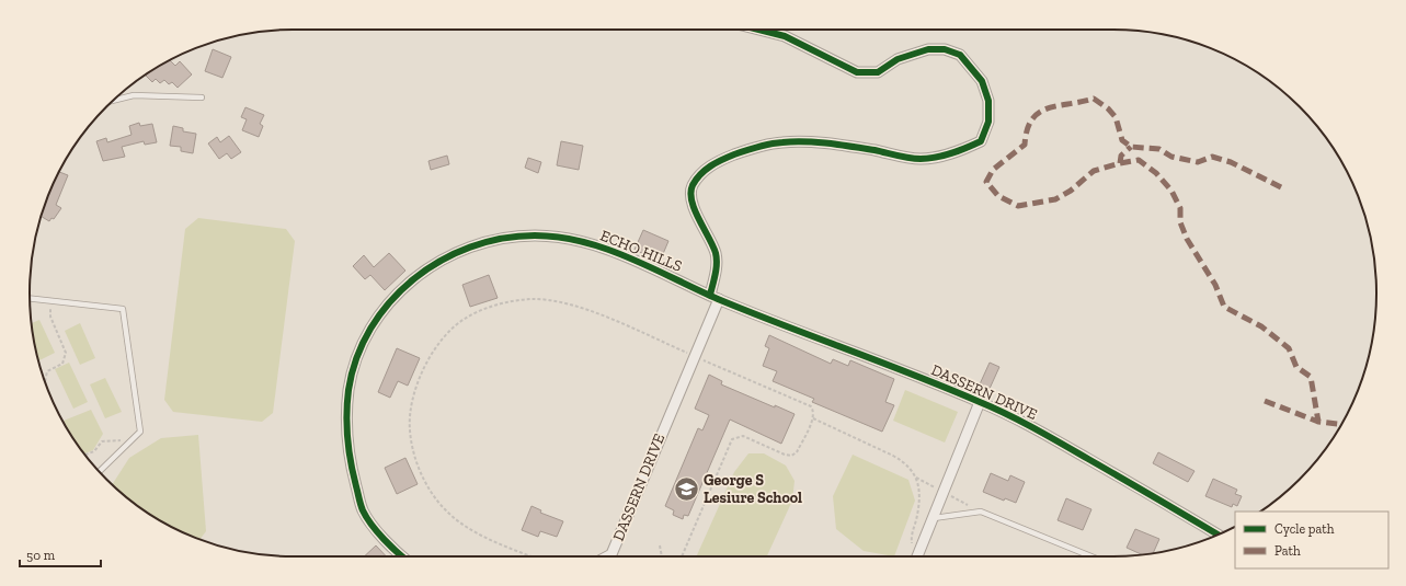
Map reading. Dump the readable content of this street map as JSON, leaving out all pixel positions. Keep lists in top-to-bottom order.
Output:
{
  "streets": {
    "street": ["ECHO HILLS", "DASSERN DRIVE"]
  },
  "crossings": [
    ["ECHO HILLS", "DASSERN DRIVE"]
  ],
  "places": {
    "school or university": ["George S Lesiure School"]
  },
  "legend": ["Cycle path", "Path"],
  "scale_bar": "50 m"
}
